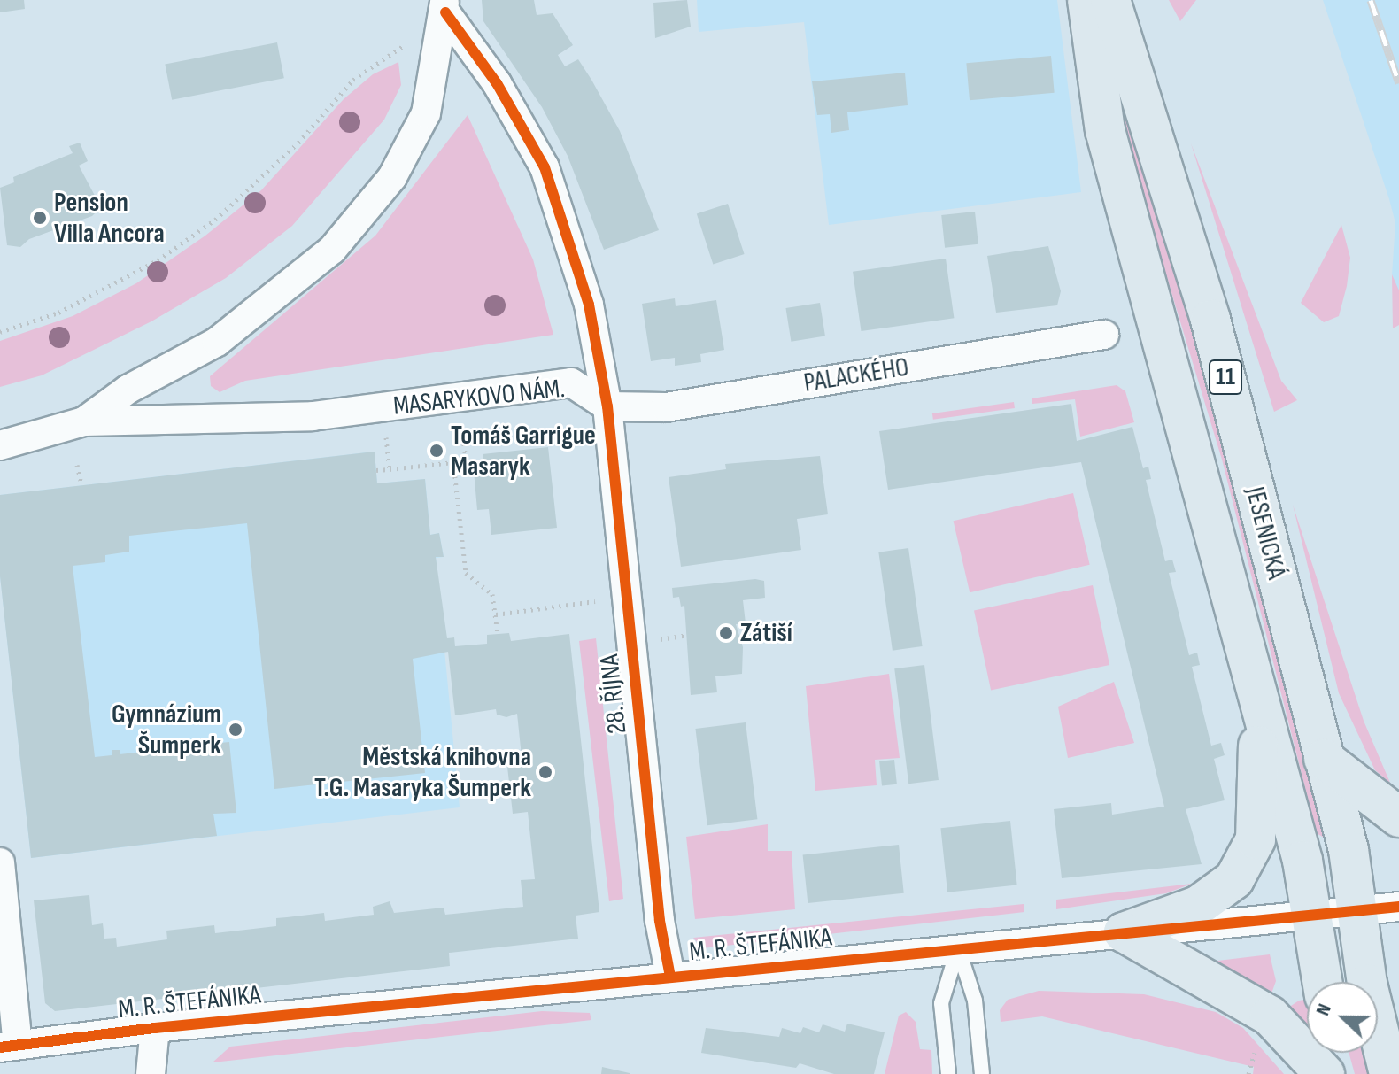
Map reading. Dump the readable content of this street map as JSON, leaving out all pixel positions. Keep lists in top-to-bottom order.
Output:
{
  "streets": {
    "main road": ["11", "JESENICKÁ"],
    "street": [
      "PALACKÉHO",
      "MASARYKOVO NÁM.",
      "28. ŘÍJNA",
      "M. R. ŠTEFÁNIKA"
    ]
  },
  "crossings": [
    ["PALACKÉHO", "MASARYKOVO NÁM."],
    ["PALACKÉHO", "28. ŘÍJNA"],
    ["MASARYKOVO NÁM.", "28. ŘÍJNA"],
    ["JESENICKÁ", "M. R. ŠTEFÁNIKA"],
    ["28. ŘÍJNA", "M. R. ŠTEFÁNIKA"]
  ],
  "places": [
    "Pension Villa Ancora",
    "Tomáš Garrigue Masaryk",
    "Zátiší",
    "Gymnázium Šumperk",
    "Městská knihovna T.G. Masaryka Šumperk"
  ],
  "north": "left"
}
